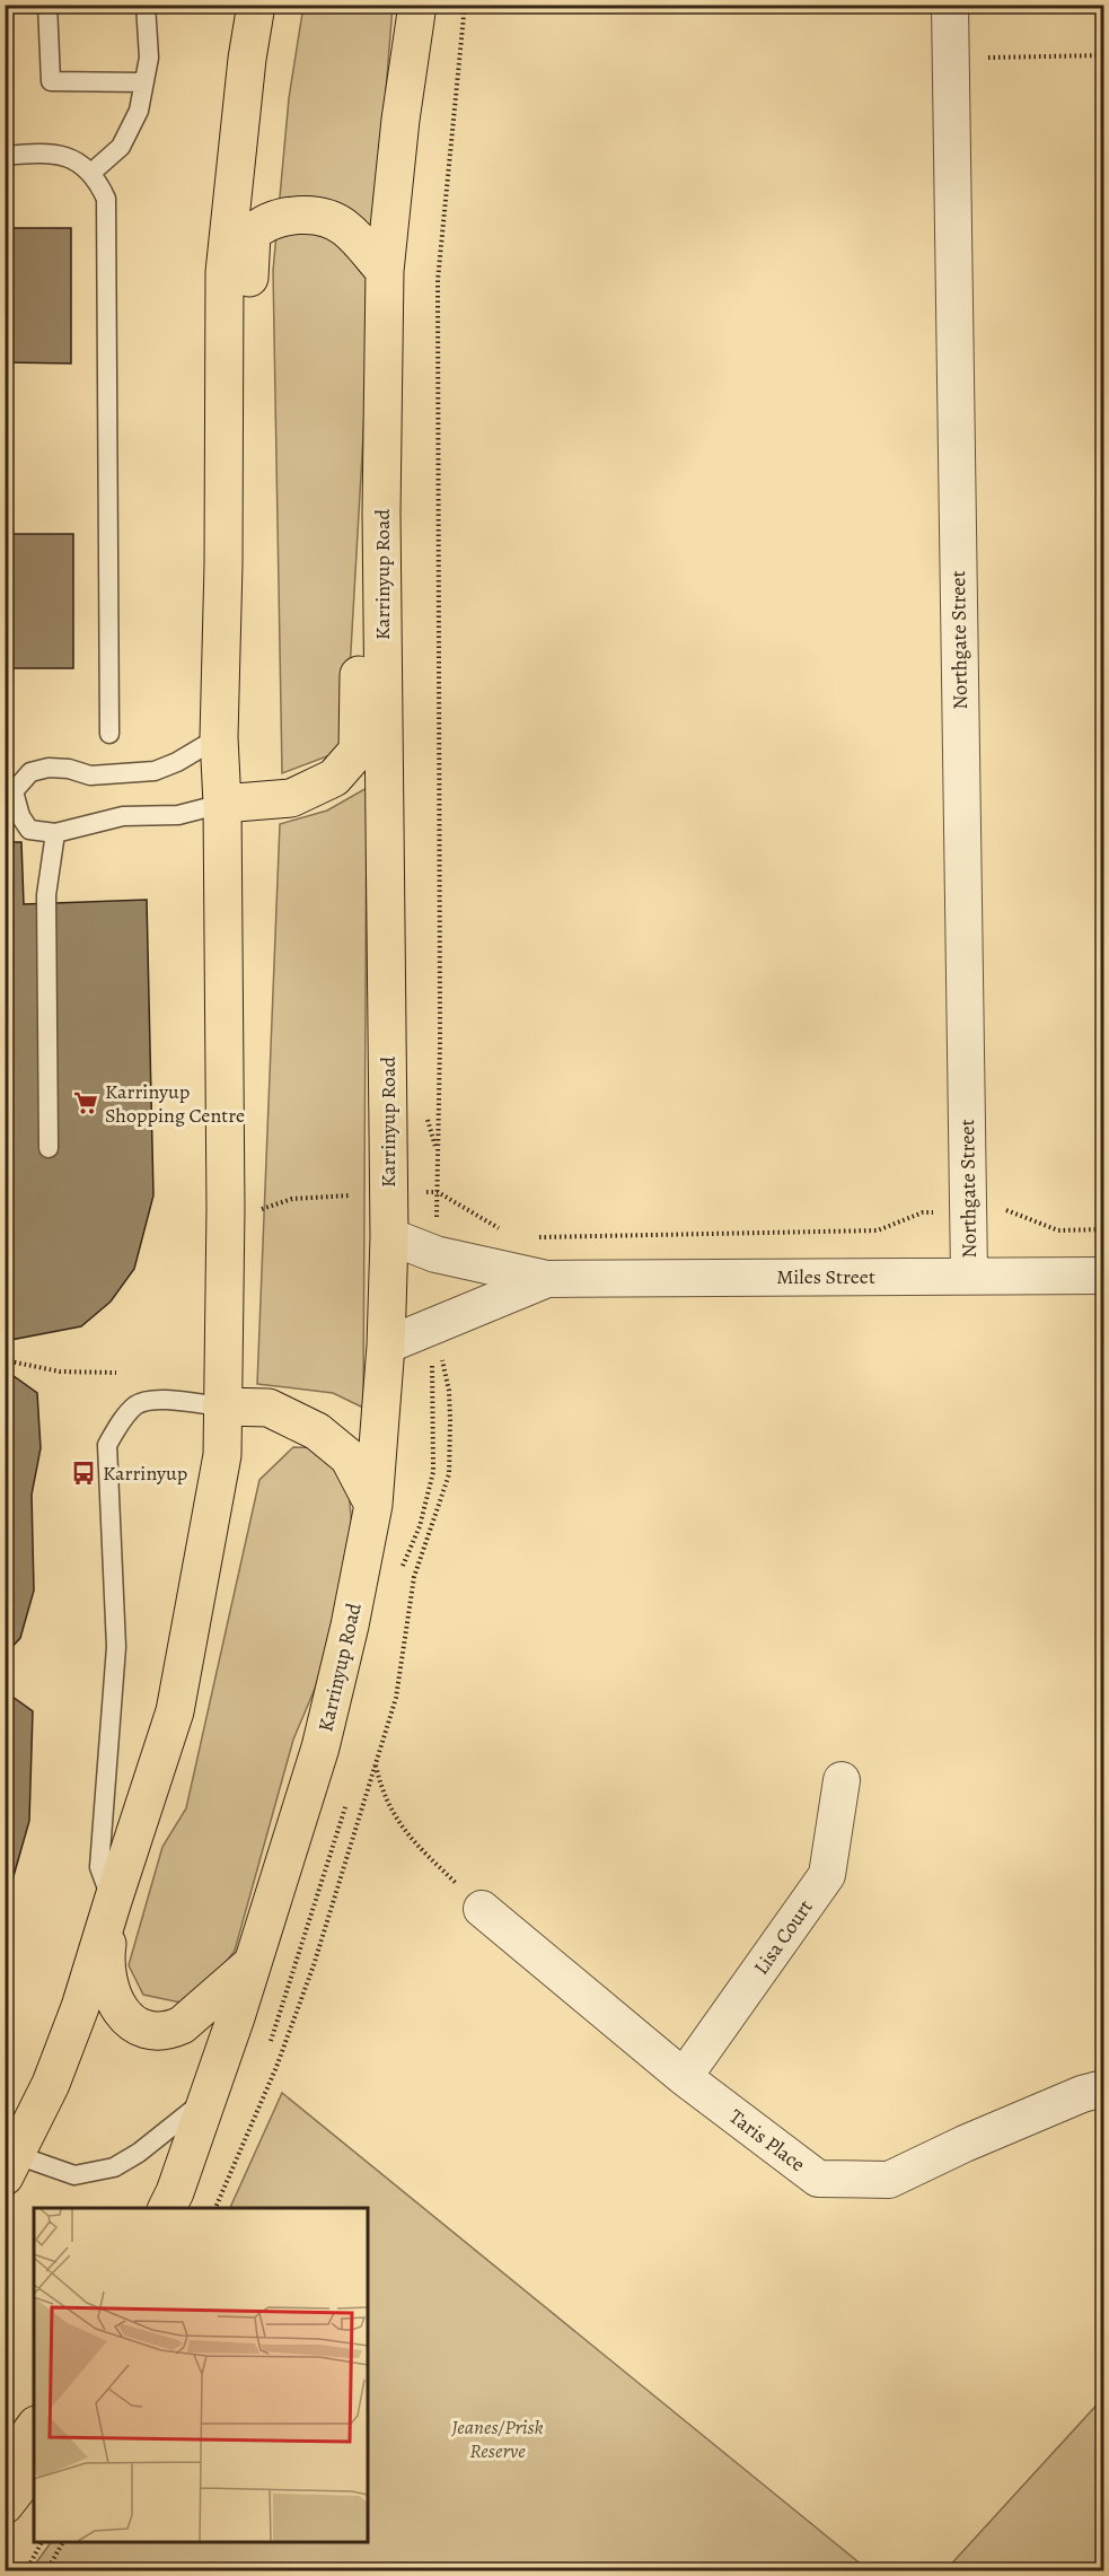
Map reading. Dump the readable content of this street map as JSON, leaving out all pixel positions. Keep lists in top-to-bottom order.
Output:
{
  "streets": {
    "highway": ["Karrinyup Road"],
    "street": [
      "Northgate Street",
      "Miles Street",
      "Lisa Court",
      "Taris Place"
    ]
  },
  "crossings": [
    ["Karrinyup Road", "Miles Street"],
    ["Northgate Street", "Miles Street"],
    ["Lisa Court", "Taris Place"]
  ],
  "parks": ["Jeanes/Prisk Reserve"],
  "places": {
    "supermarket": ["Karrinyup Shopping Centre"],
    "bus stop": ["Karrinyup"]
  }
}
